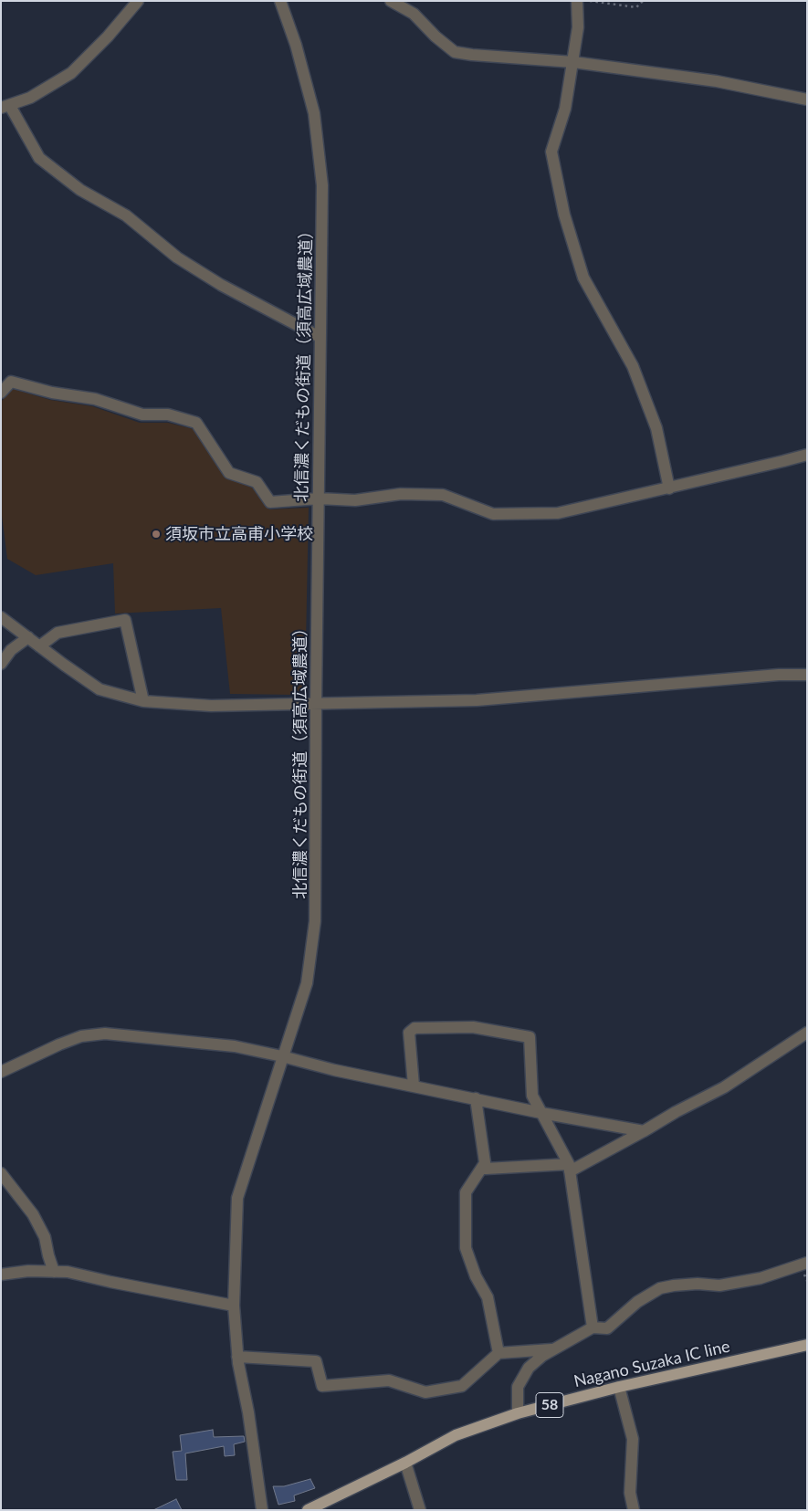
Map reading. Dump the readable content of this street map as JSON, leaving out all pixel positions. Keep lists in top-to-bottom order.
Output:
{
  "streets": {
    "main road": ["Nagano Suzaka IC line", "58"],
    "street": ["北信濃くだもの街道（須高広域農道）"]
  },
  "places": ["須坂市立高甫小学校"]
}
